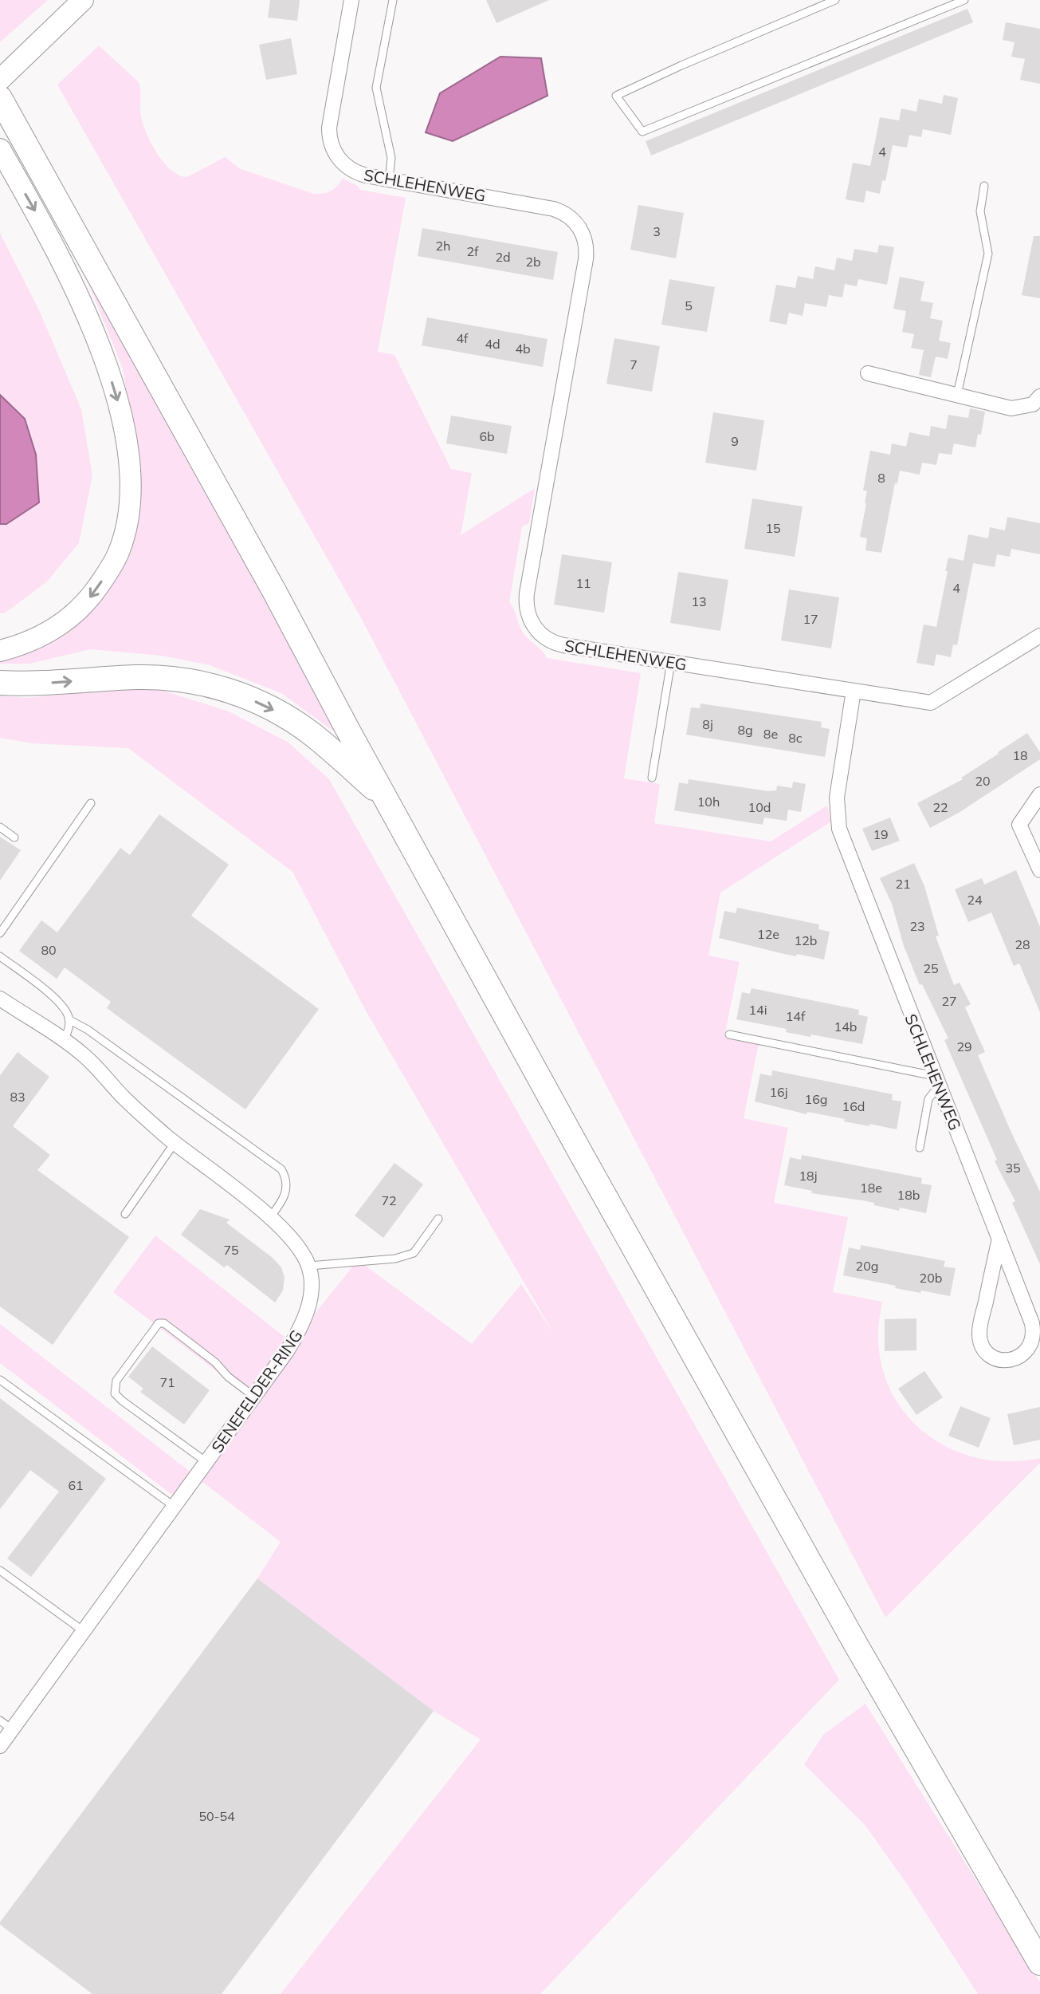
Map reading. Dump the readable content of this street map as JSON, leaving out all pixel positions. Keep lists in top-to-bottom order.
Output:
{
  "streets": {
    "street": ["SCHLEHENWEG", "SENEFELDER-RING"]
  },
  "house_numbers": [
    "4",
    "3",
    "2h",
    "2f",
    "2d",
    "2b",
    "5",
    "4f",
    "4d",
    "4b",
    "7",
    "6b",
    "9",
    "8",
    "15",
    "11",
    "4",
    "13",
    "17",
    "8j",
    "8g",
    "8e",
    "8c",
    "18",
    "20",
    "10h",
    "10d",
    "22",
    "19",
    "21",
    "24",
    "23",
    "12e",
    "12b",
    "28",
    "80",
    "25",
    "27",
    "14i",
    "14f",
    "14b",
    "29",
    "16j",
    "83",
    "16g",
    "16d",
    "35",
    "18j",
    "18e",
    "18b",
    "72",
    "75",
    "20g",
    "20b",
    "71",
    "61",
    "50-54"
  ]
}
